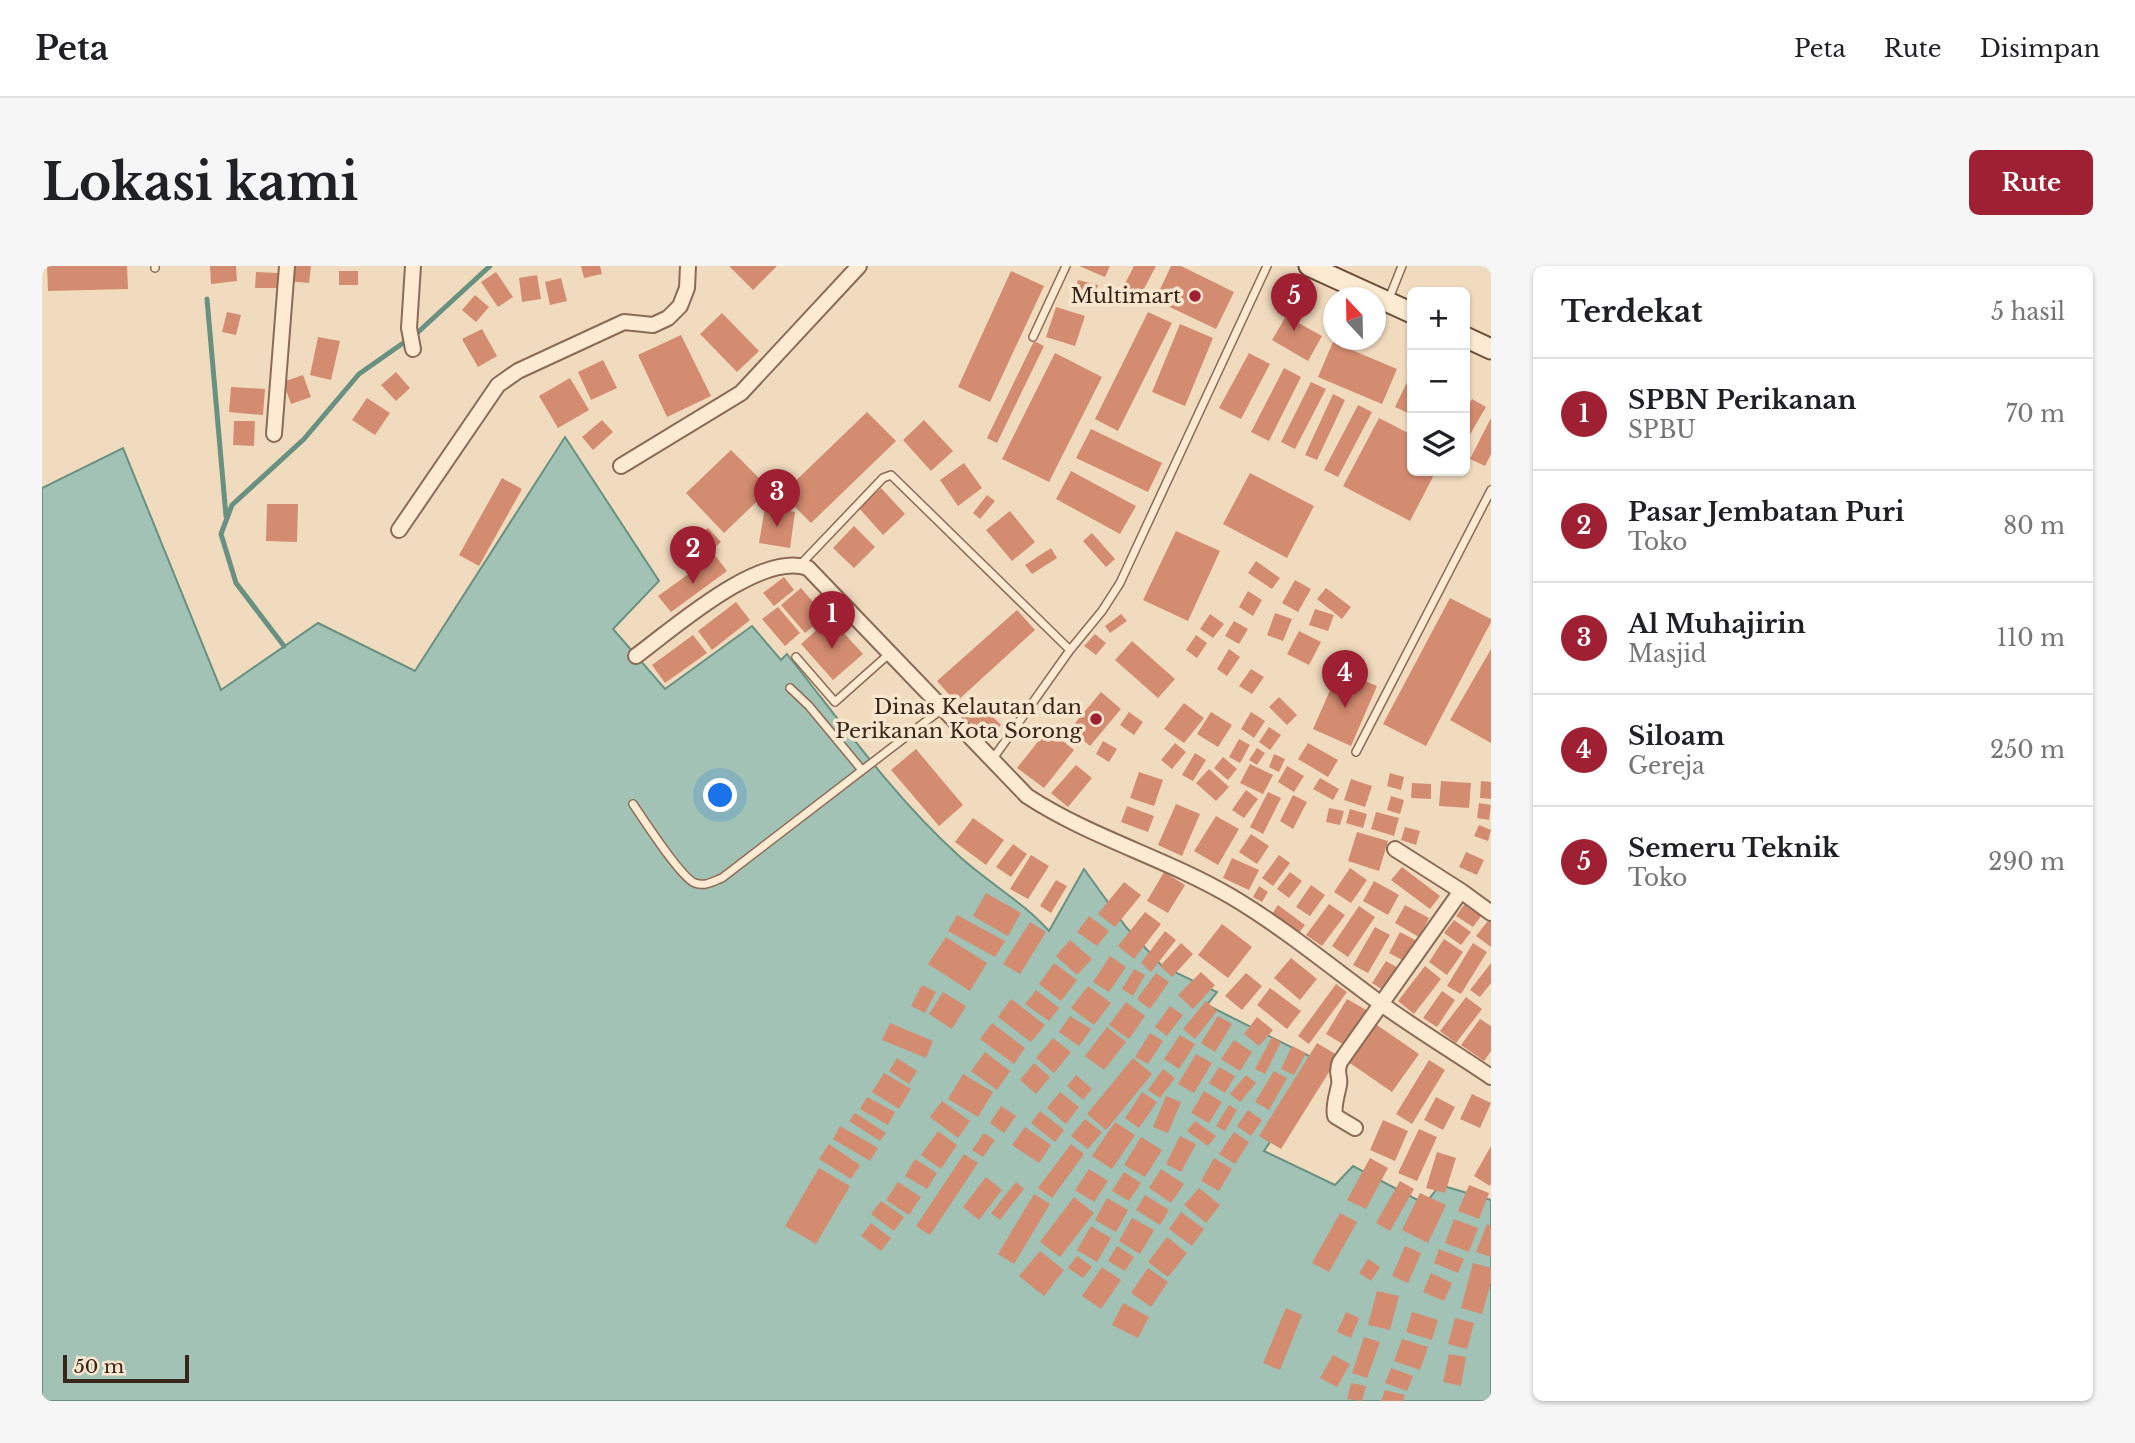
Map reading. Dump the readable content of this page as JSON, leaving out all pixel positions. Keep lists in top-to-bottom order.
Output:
{
  "places": ["Multimart", "Dinas Kelautan dan Perikanan Kota Sorong"],
  "scale_bar": "50 m",
  "north": "top",
  "page": {
    "header": "Peta",
    "nav": ["Peta", "Rute", "Disimpan"],
    "buttons": "Rute",
    "title": "Lokasi kami",
    "heading": ["Terdekat", "5 hasil"],
    "pins": [
      "5",
      "3",
      "2",
      "1",
      "4"
    ],
    "map_buttons": ["+", "−"],
    "list": [
      {
        "mark": "1",
        "name": "SPBN Perikanan",
        "note": "SPBU",
        "value": "70 m"
      },
      {
        "mark": "2",
        "name": "Pasar Jembatan Puri",
        "note": "Toko",
        "value": "80 m"
      },
      {
        "mark": "3",
        "name": "Al Muhajirin",
        "note": "Masjid",
        "value": "110 m"
      },
      {
        "mark": "4",
        "name": "Siloam",
        "note": "Gereja",
        "value": "250 m"
      },
      {
        "mark": "5",
        "name": "Semeru Teknik",
        "note": "Toko",
        "value": "290 m"
      }
    ],
    "scale": "50 m"
  }
}
